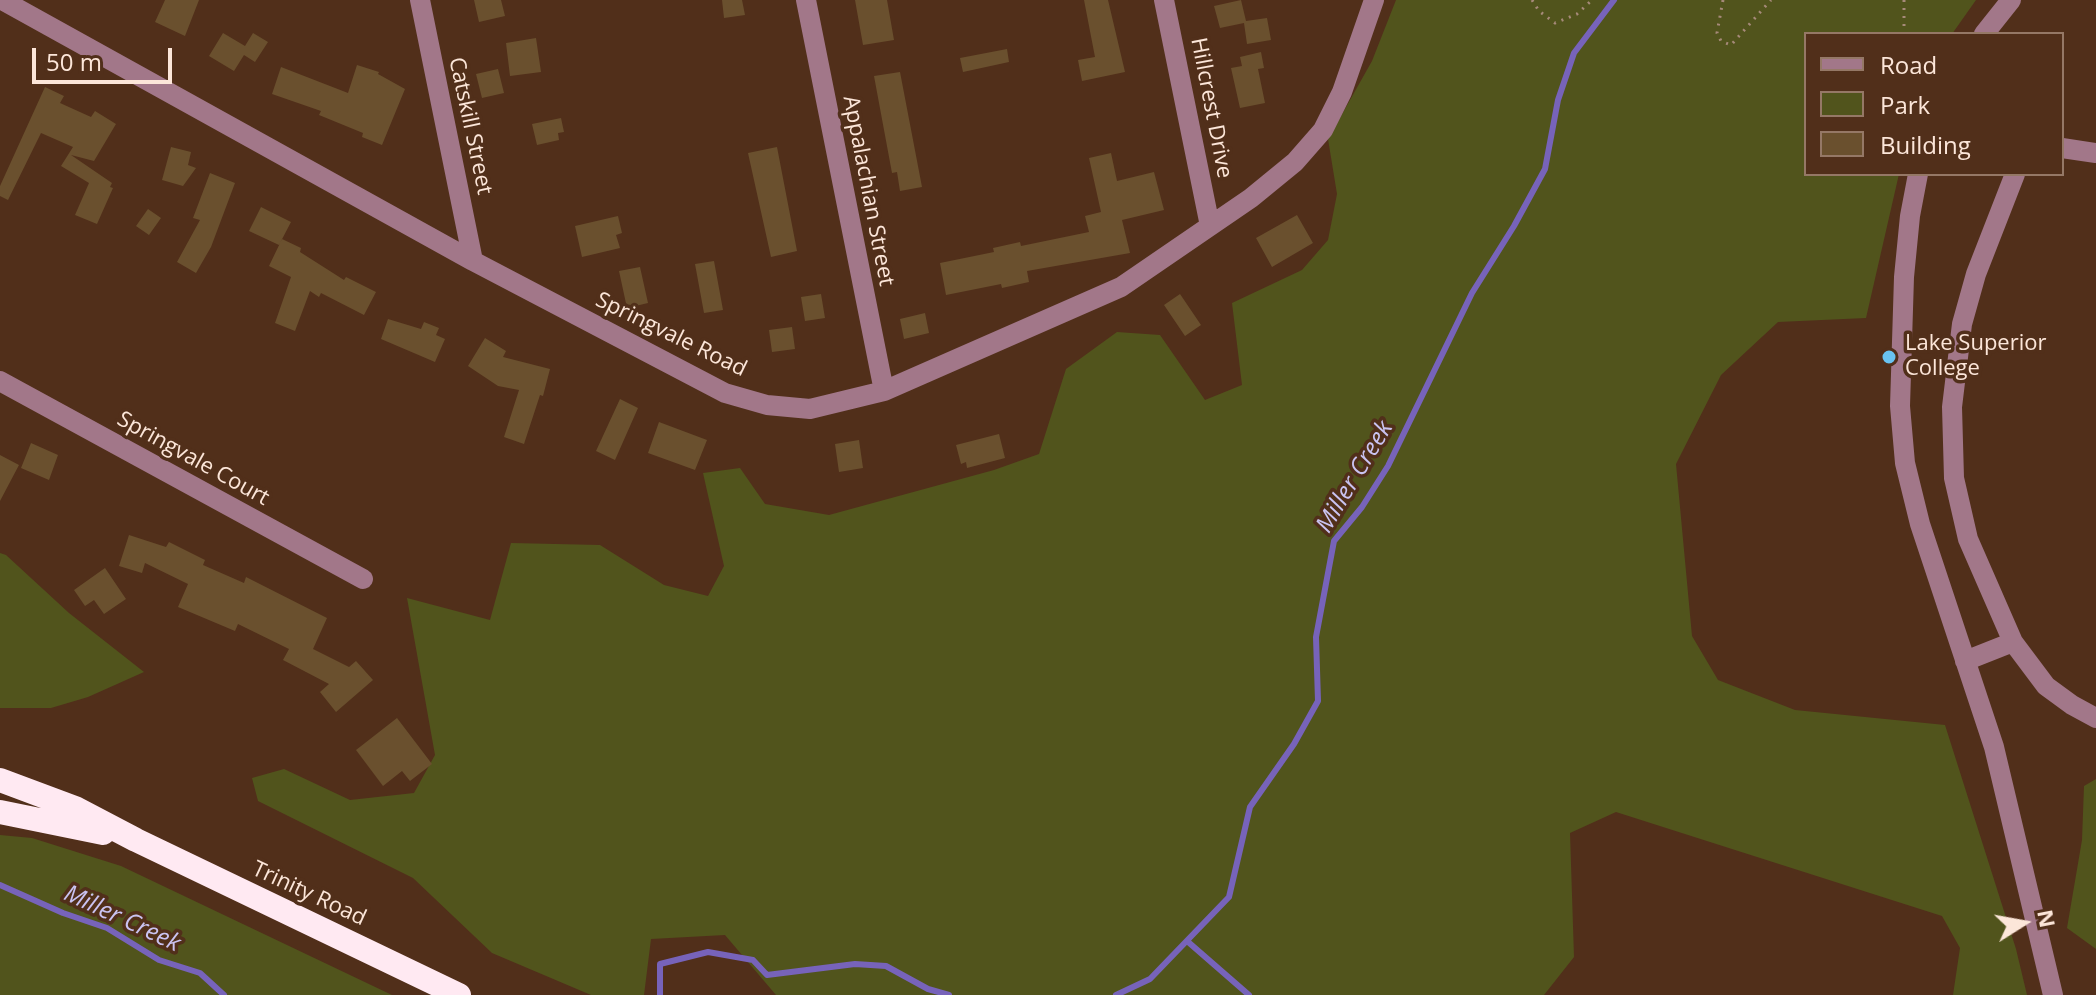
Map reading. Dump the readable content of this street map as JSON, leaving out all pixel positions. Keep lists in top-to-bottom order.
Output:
{
  "streets": {
    "highway": ["Trinity Road"],
    "street": [
      "Hillcrest Drive",
      "Catskill Street",
      "Appalachian Street",
      "Springvale Road",
      "Springvale Court"
    ]
  },
  "crossings": [
    ["Hillcrest Drive", "Springvale Road"],
    ["Catskill Street", "Springvale Road"],
    ["Appalachian Street", "Springvale Road"]
  ],
  "water": ["Miller Creek"],
  "places": ["Lake Superior College"],
  "legend": ["Road", "Park", "Building"],
  "scale_bar": "50 m",
  "north": "right"
}
